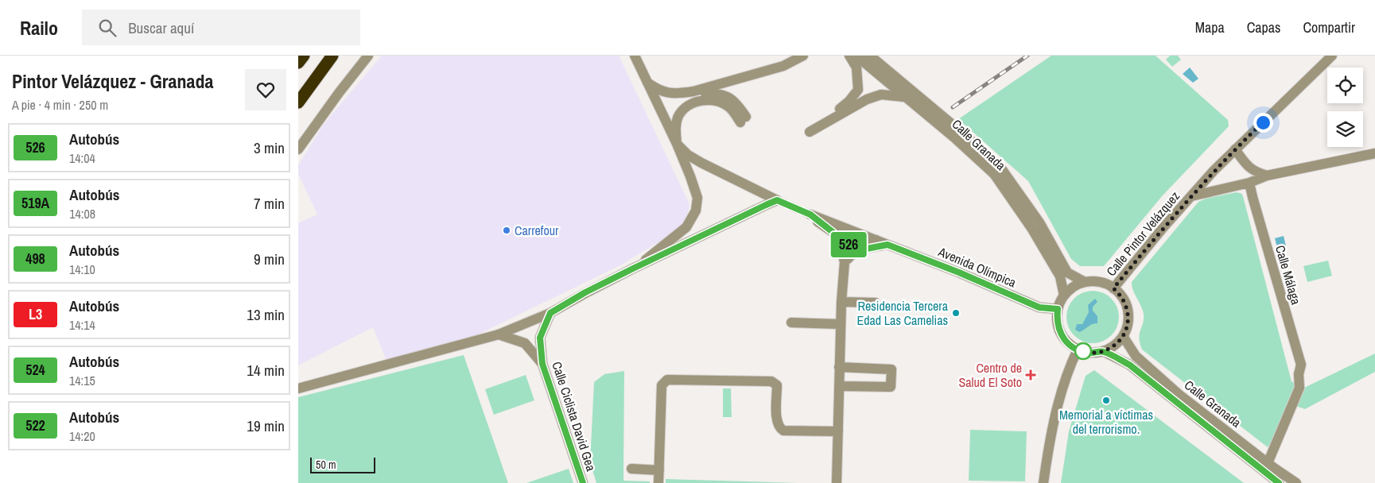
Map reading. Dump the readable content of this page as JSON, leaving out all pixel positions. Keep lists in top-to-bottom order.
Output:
{
  "streets": {
    "street": [
      "Calle Granada",
      "Calle Pintor Velázquez",
      "Avenida Olímpica",
      "Calle Málaga",
      "Calle Ciclista David Gea"
    ]
  },
  "crossings": [
    ["Calle Granada", "Calle Pintor Velázquez"],
    ["Calle Granada", "Avenida Olímpica"],
    ["Calle Granada", "Calle Málaga"],
    ["Calle Pintor Velázquez", "Avenida Olímpica"],
    ["Calle Pintor Velázquez", "Calle Málaga"]
  ],
  "places": {
    "other": ["Carrefour", "Residencia Tercera Edad Las Camelias", "Memorial a víctimas del terrorismo."],
    "health": ["Centro de Salud El Soto"]
  },
  "lines": ["bus line 526"],
  "scale_bar": "50 m",
  "page": {
    "header": "Railo",
    "search": "Buscar aquí",
    "nav": ["Mapa", "Capas", "Compartir"],
    "heading": ["Pintor Velázquez - Granada", "A pie · 4 min · 250 m"],
    "on_map": "526",
    "list": [
      {
        "mark": "526",
        "name": "Autobús",
        "note": "14:04",
        "value": "3 min"
      },
      {
        "mark": "519A",
        "name": "Autobús",
        "note": "14:08",
        "value": "7 min"
      },
      {
        "mark": "498",
        "name": "Autobús",
        "note": "14:10",
        "value": "9 min"
      },
      {
        "mark": "L3",
        "name": "Autobús",
        "note": "14:14",
        "value": "13 min"
      },
      {
        "mark": "524",
        "name": "Autobús",
        "note": "14:15",
        "value": "14 min"
      },
      {
        "mark": "522",
        "name": "Autobús",
        "note": "14:20",
        "value": "19 min"
      }
    ],
    "scale": "50 m"
  }
}
